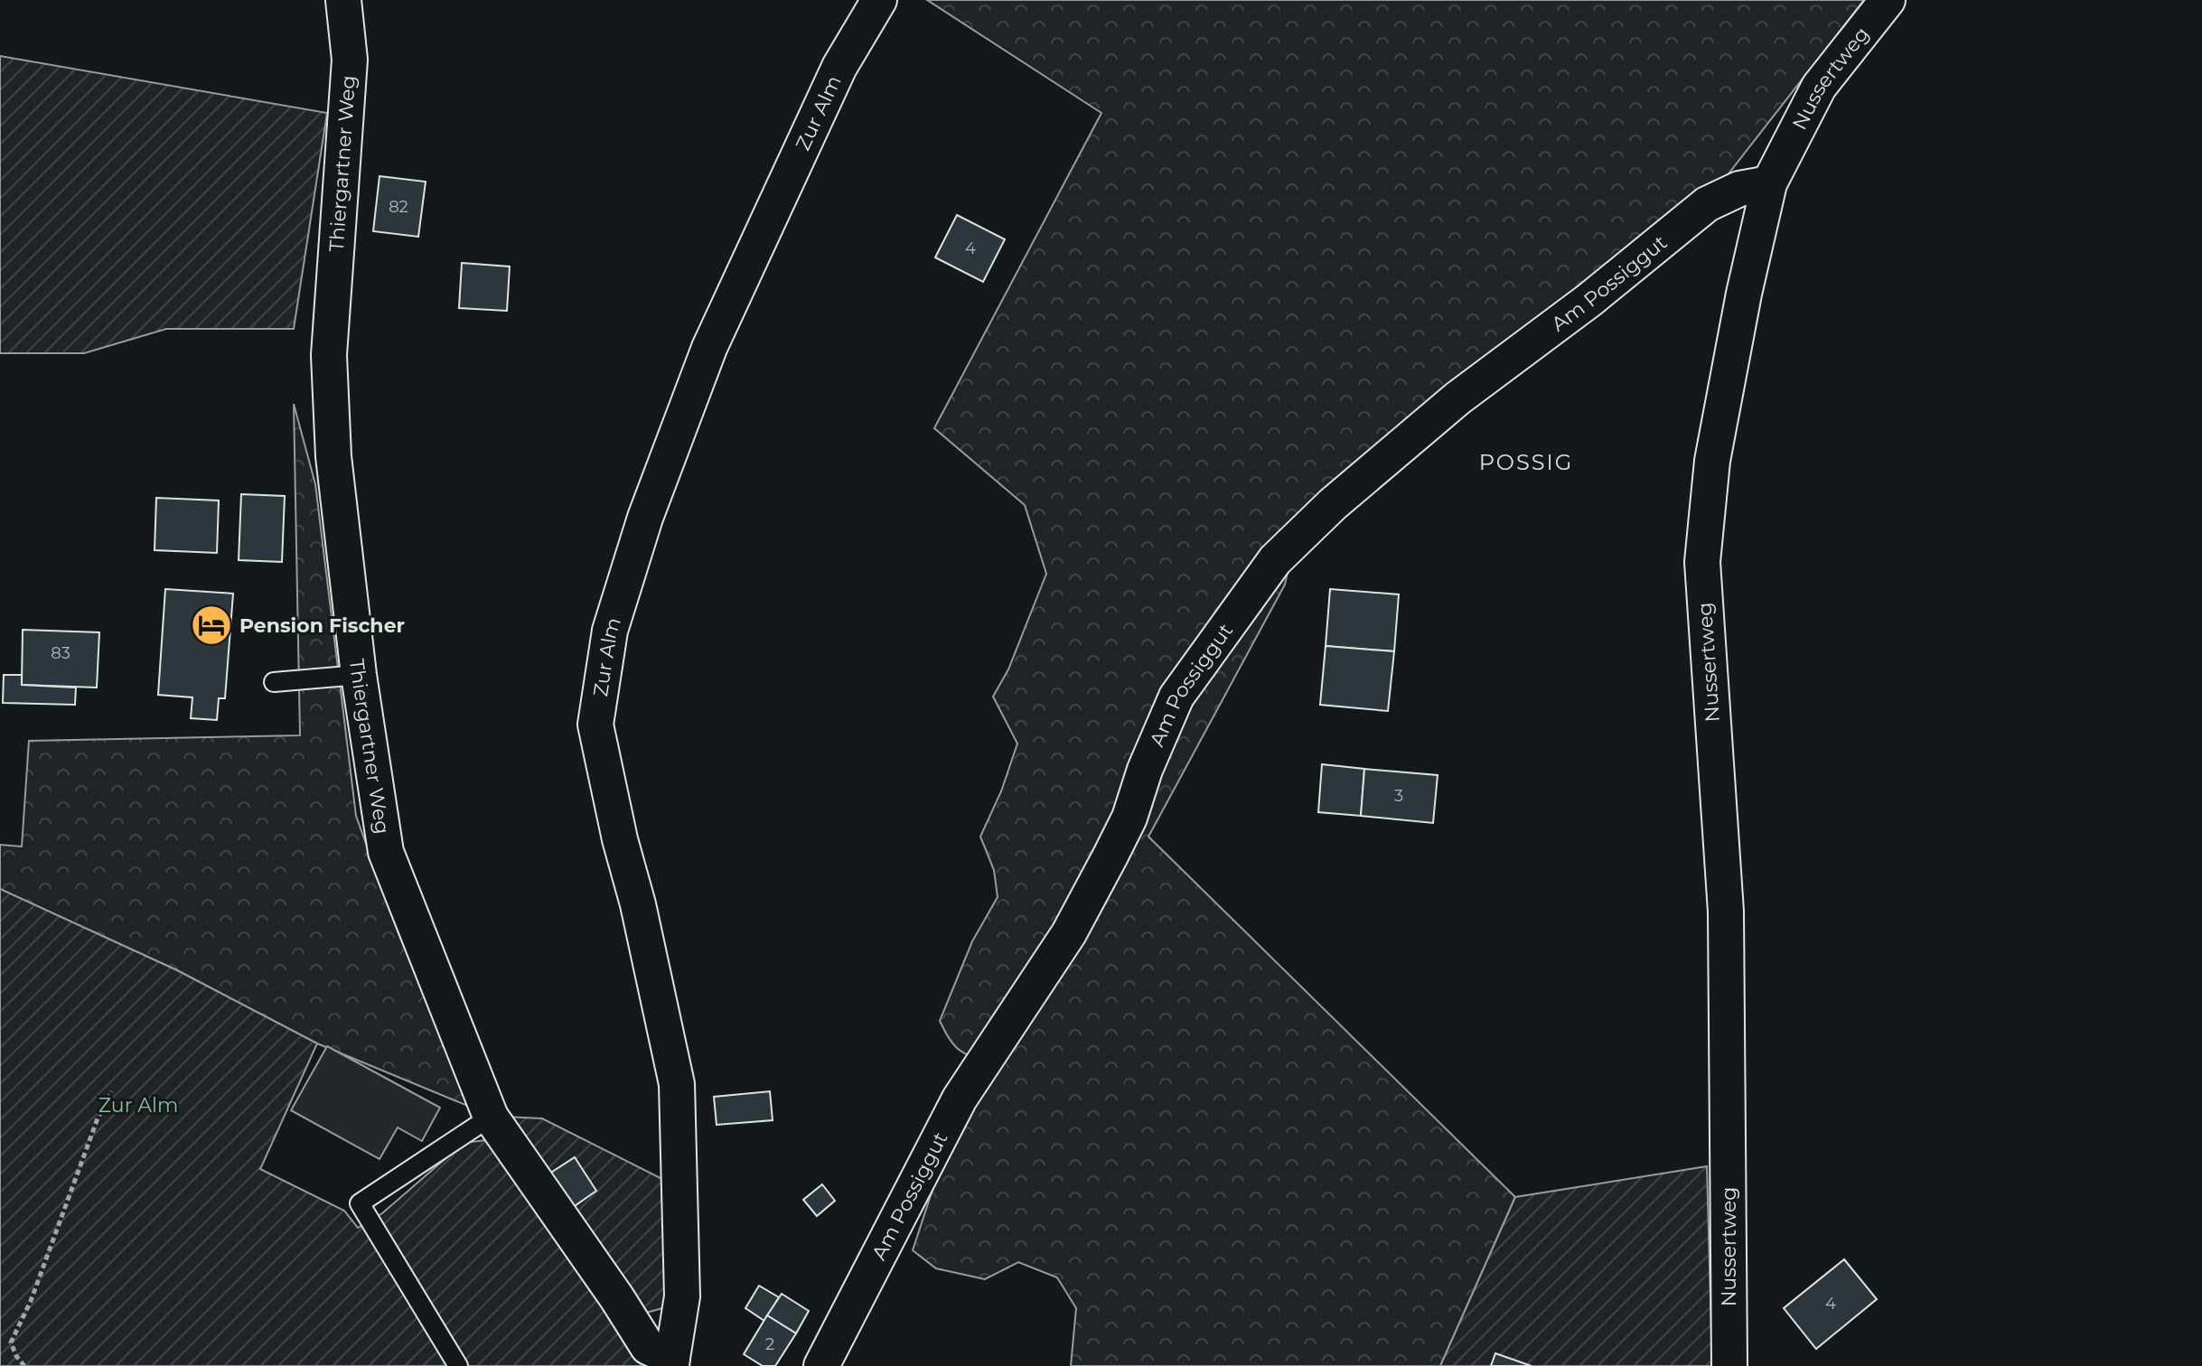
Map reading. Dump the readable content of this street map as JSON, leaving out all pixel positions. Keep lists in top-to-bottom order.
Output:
{
  "streets": {
    "street": [
      "Nussertweg",
      "Zur Alm",
      "Thiergartner Weg",
      "Am Possiggut"
    ]
  },
  "crossings": [
    ["Nussertweg", "Am Possiggut"],
    ["Zur Alm", "Thiergartner Weg"]
  ],
  "districts": ["POSSIG"],
  "parks": ["Zur Alm"],
  "places": {
    "hotel": ["Pension Fischer"]
  },
  "house_numbers": [
    "82",
    "4",
    "83",
    "3",
    "4",
    "2"
  ]
}
